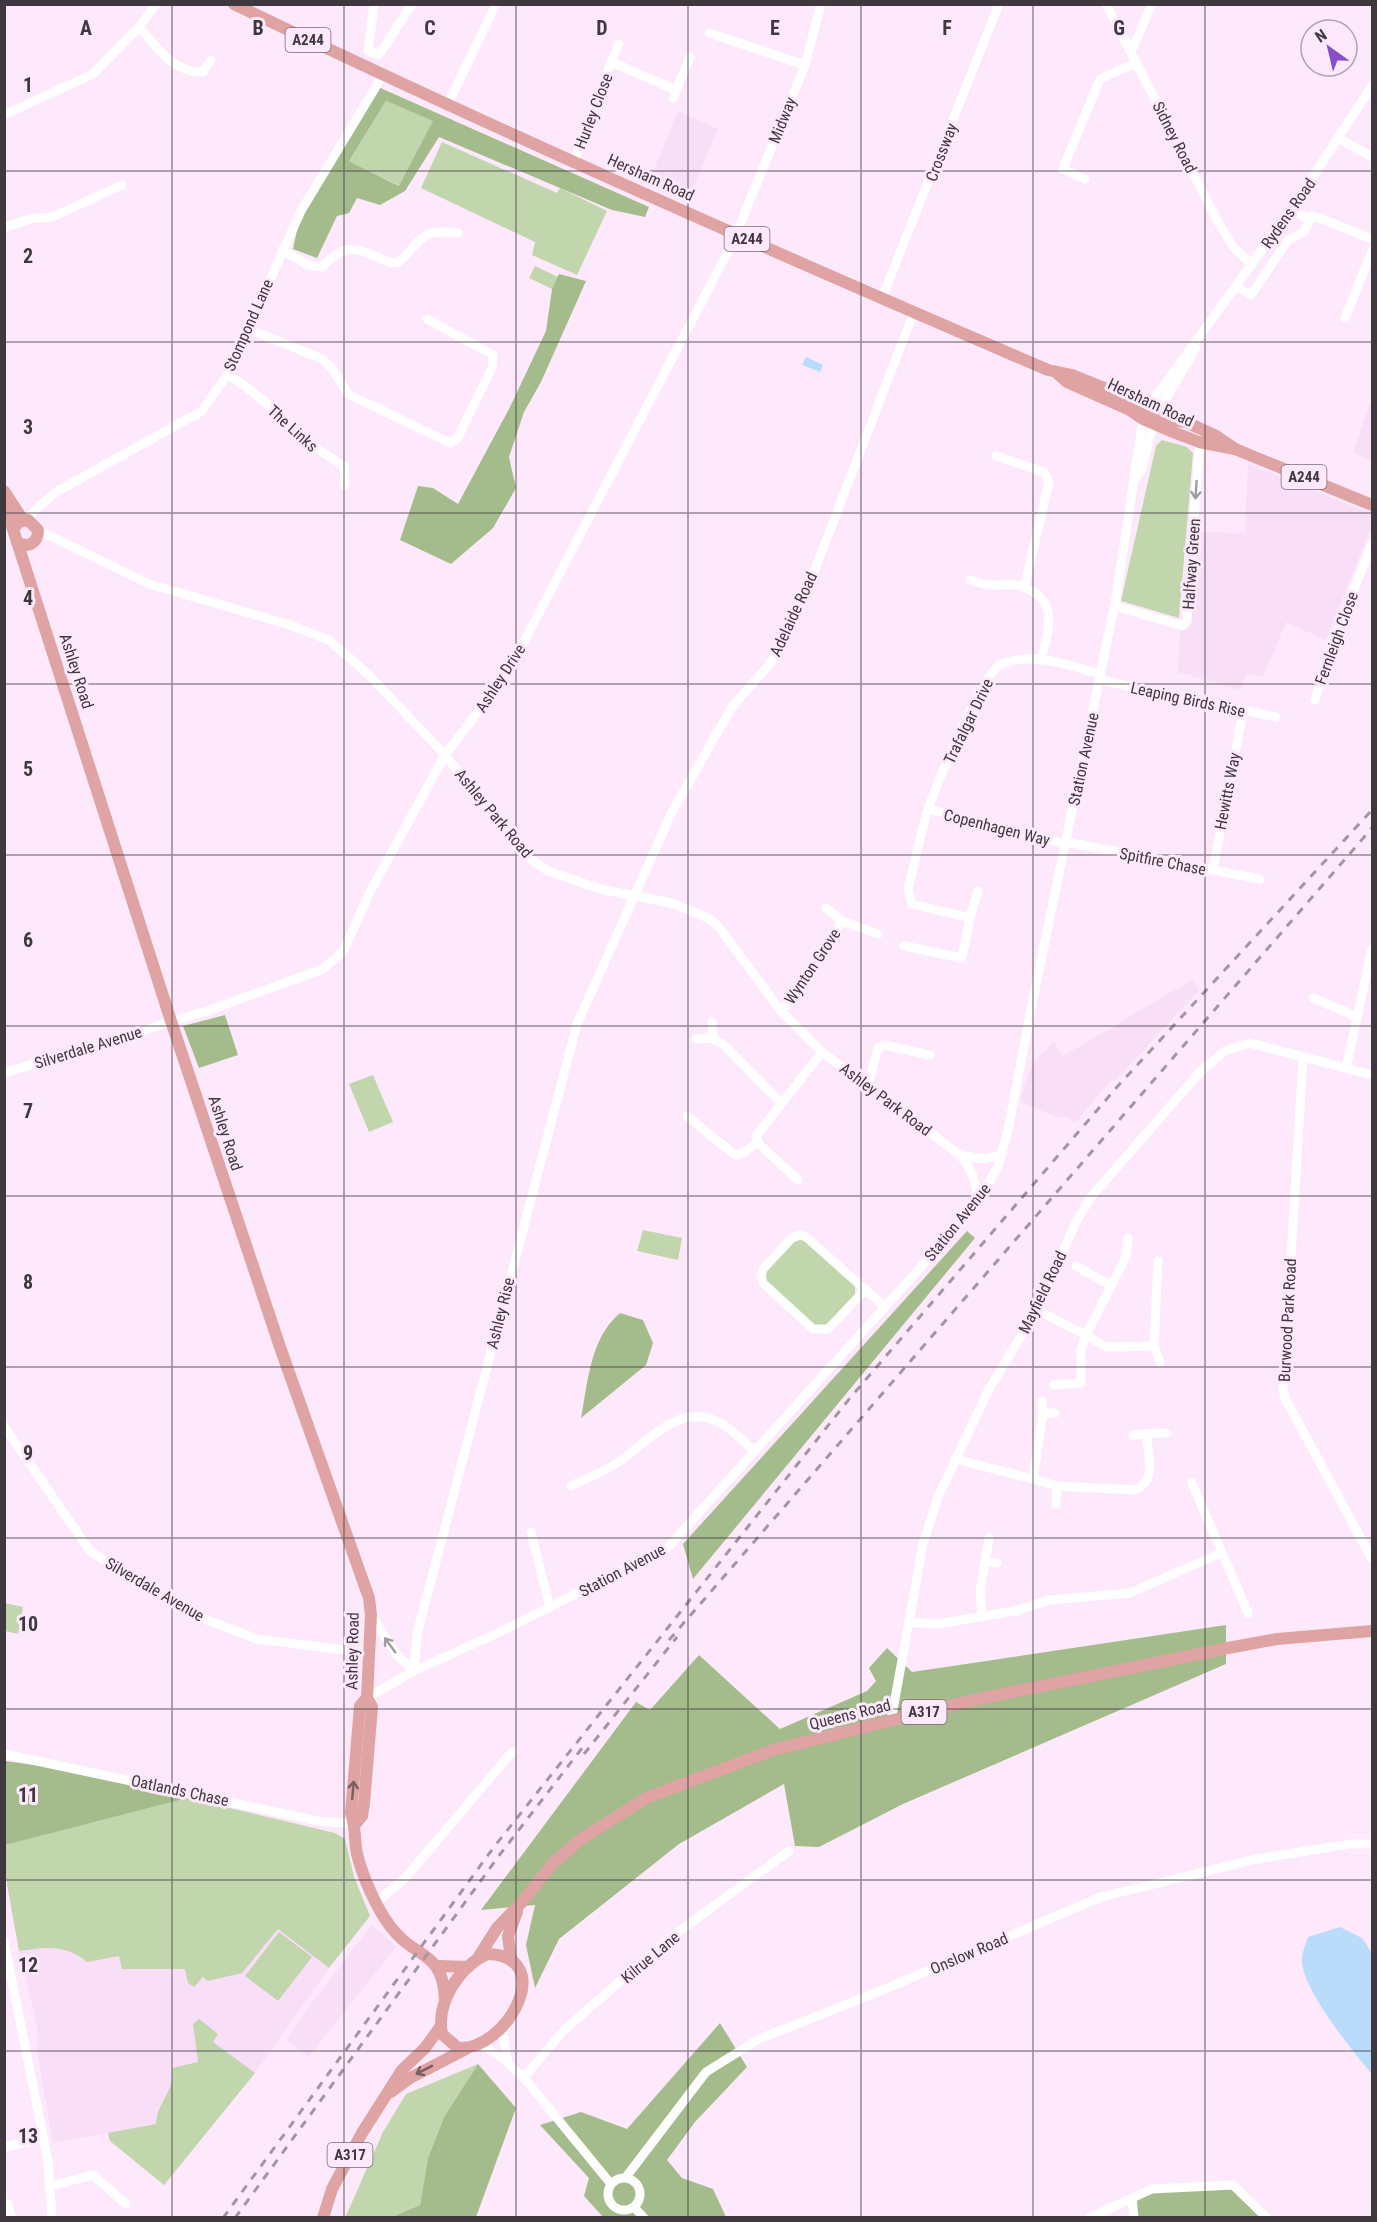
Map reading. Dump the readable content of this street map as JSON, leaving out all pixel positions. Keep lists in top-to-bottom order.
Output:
{
  "streets": {
    "main road": [
      "A244",
      "Hersham Road",
      "Ashley Road",
      "A317",
      "Queens Road"
    ],
    "street": [
      "Hurley Close",
      "Midway",
      "Sidney Road",
      "Crossway",
      "Rydens Road",
      "Stompond Lane",
      "The Links",
      "Halfway Green",
      "Adelaide Road",
      "Fernleigh Close",
      "Ashley Drive",
      "Leaping Birds Rise",
      "Trafalgar Drive",
      "Station Avenue",
      "Hewitts Way",
      "Ashley Park Road",
      "Copenhagen Way",
      "Spitfire Chase",
      "Wynton Grove",
      "Silverdale Avenue",
      "Mayfield Road",
      "Ashley Rise",
      "Burwood Park Road",
      "Oatlands Chase",
      "Onslow Road",
      "Kilrue Lane"
    ]
  },
  "crossings": [
    ["Hurley Close", "Hersham Road"],
    ["Midway", "Hersham Road"],
    ["Midway", "Ashley Drive"],
    ["Sidney Road", "Rydens Road"],
    ["Crossway", "Hersham Road"],
    ["Hersham Road", "Rydens Road"],
    ["Hersham Road", "Stompond Lane"],
    ["Hersham Road", "Halfway Green"],
    ["Hersham Road", "Adelaide Road"],
    ["Hersham Road", "Ashley Drive"],
    ["Hersham Road", "Station Avenue"],
    ["Rydens Road", "Station Avenue"],
    ["Stompond Lane", "The Links"],
    ["Stompond Lane", "Ashley Road"],
    ["Stompond Lane", "Ashley Park Road"],
    ["Halfway Green", "Station Avenue"],
    ["Adelaide Road", "Ashley Park Road"],
    ["Adelaide Road", "Ashley Rise"],
    ["Ashley Road", "Ashley Drive"],
    ["Ashley Road", "Station Avenue"],
    ["Ashley Road", "Ashley Park Road"],
    ["Ashley Road", "Silverdale Avenue"],
    ["Ashley Road", "Oatlands Chase"],
    ["Ashley Drive", "Ashley Park Road"],
    ["Ashley Drive", "Silverdale Avenue"],
    ["Leaping Birds Rise", "Trafalgar Drive"],
    ["Leaping Birds Rise", "Station Avenue"],
    ["Leaping Birds Rise", "Hewitts Way"],
    ["Trafalgar Drive", "Station Avenue"],
    ["Trafalgar Drive", "Copenhagen Way"],
    ["Station Avenue", "Ashley Park Road"],
    ["Station Avenue", "Copenhagen Way"],
    ["Station Avenue", "Spitfire Chase"],
    ["Station Avenue", "Ashley Rise"],
    ["Hewitts Way", "Spitfire Chase"],
    ["Ashley Park Road", "Wynton Grove"],
    ["Ashley Park Road", "Ashley Rise"],
    ["Copenhagen Way", "Spitfire Chase"],
    ["Mayfield Road", "Burwood Park Road"],
    ["Mayfield Road", "Queens Road"],
    ["A317", "Queens Road"]
  ],
  "north": "top left",
  "grid": {
    "columns": [
      "A",
      "B",
      "C",
      "D",
      "E",
      "F",
      "G"
    ],
    "rows": [
      "1",
      "2",
      "3",
      "4",
      "5",
      "6",
      "7",
      "8",
      "9",
      "10",
      "11",
      "12",
      "13"
    ]
  }
}
